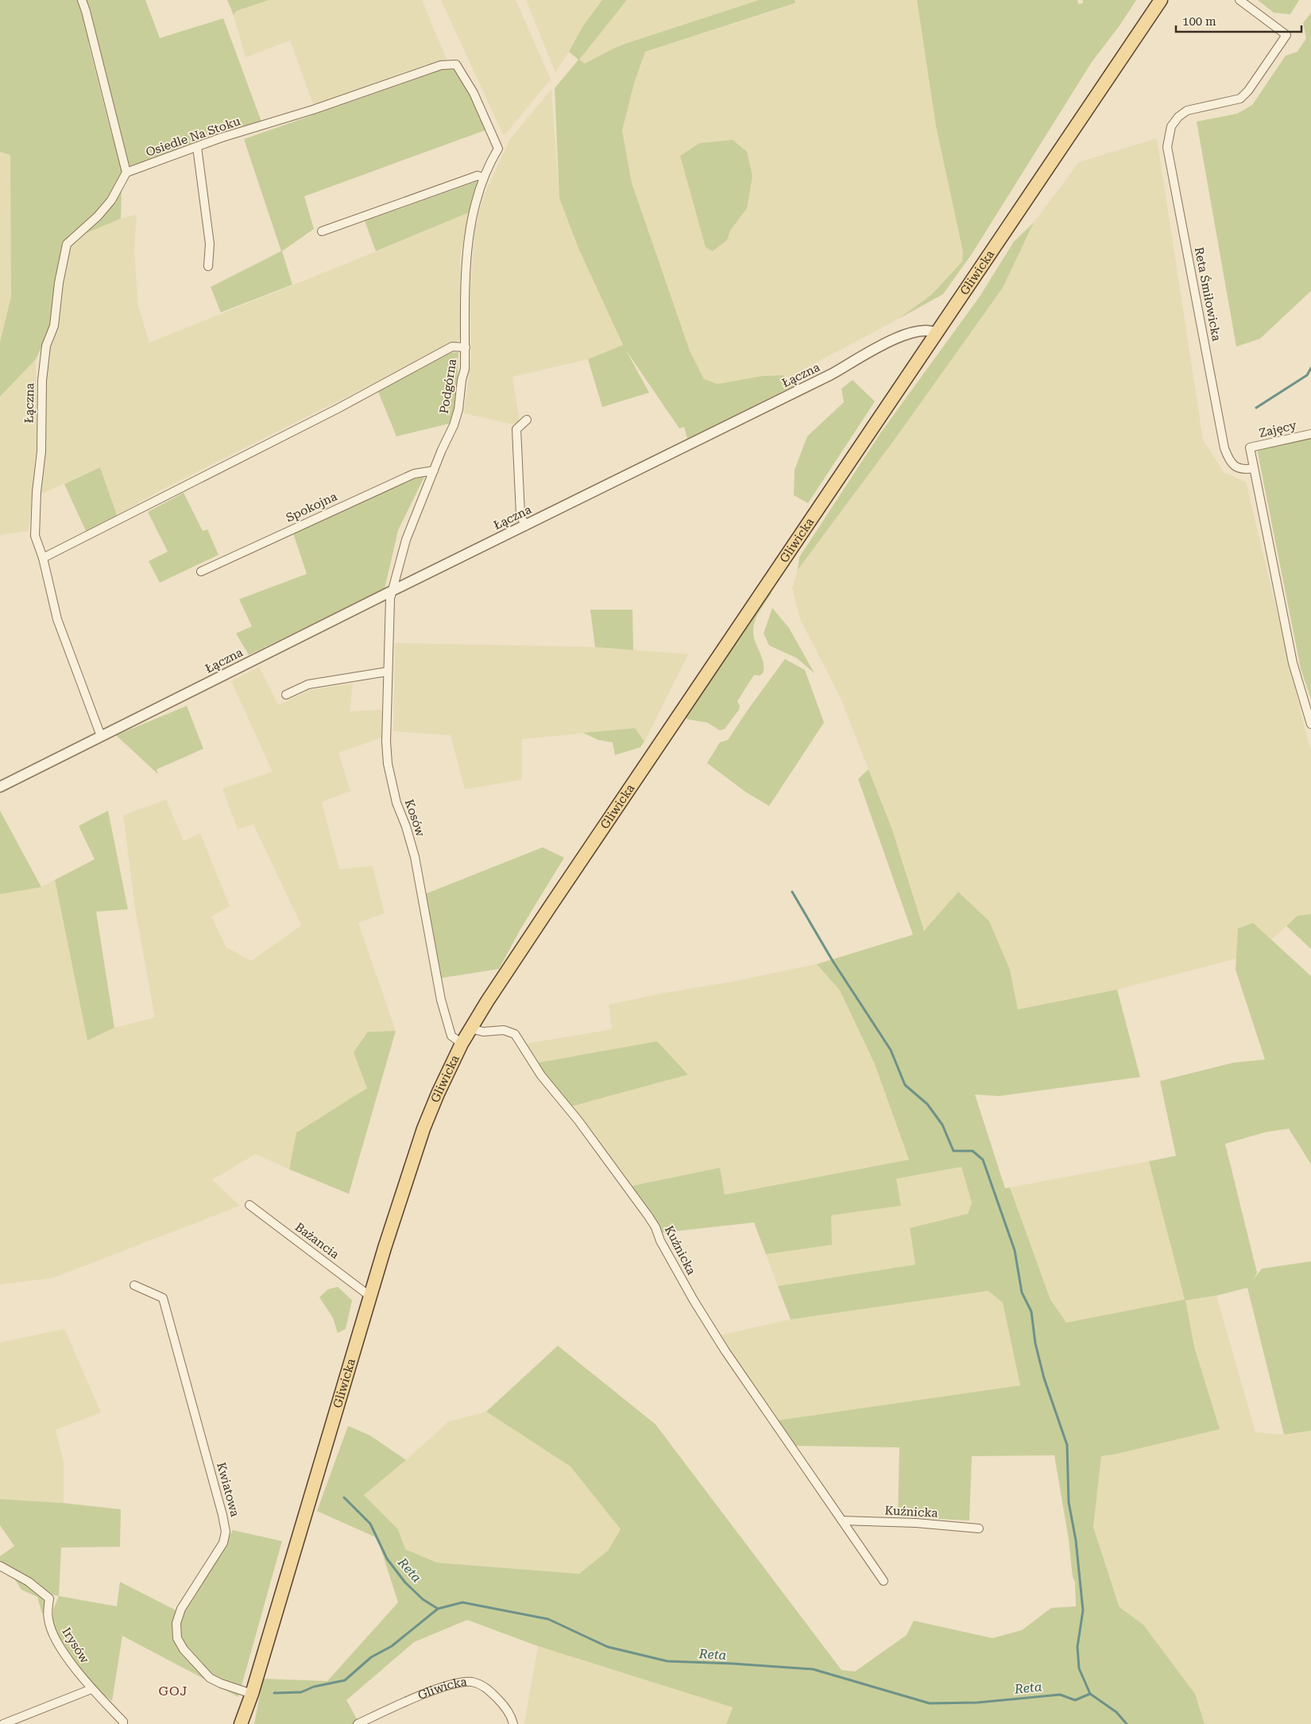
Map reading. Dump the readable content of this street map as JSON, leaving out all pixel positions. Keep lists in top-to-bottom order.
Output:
{
  "streets": {
    "main road": ["Gliwicka"],
    "street": [
      "Osiedle Na Stoku",
      "Reta Śmiłowicka",
      "Łączna",
      "Podgórna",
      "Zajęcy",
      "Spokojna",
      "Kosów",
      "Bażancia",
      "Kuźnicka",
      "Kwiatowa",
      "Irysów"
    ]
  },
  "crossings": [
    ["Osiedle Na Stoku", "Łączna"],
    ["Osiedle Na Stoku", "Podgórna"],
    ["Gliwicka", "Łączna"],
    ["Gliwicka", "Kosów"],
    ["Gliwicka", "Bażancia"],
    ["Gliwicka", "Kuźnicka"],
    ["Gliwicka", "Kwiatowa"],
    ["Reta Śmiłowicka", "Zajęcy"],
    ["Łączna", "Podgórna"],
    ["Łączna", "Kosów"],
    ["Podgórna", "Spokojna"],
    ["Podgórna", "Kosów"]
  ],
  "districts": ["GOJ"],
  "water": ["Reta"],
  "scale_bar": "100 m"
}
